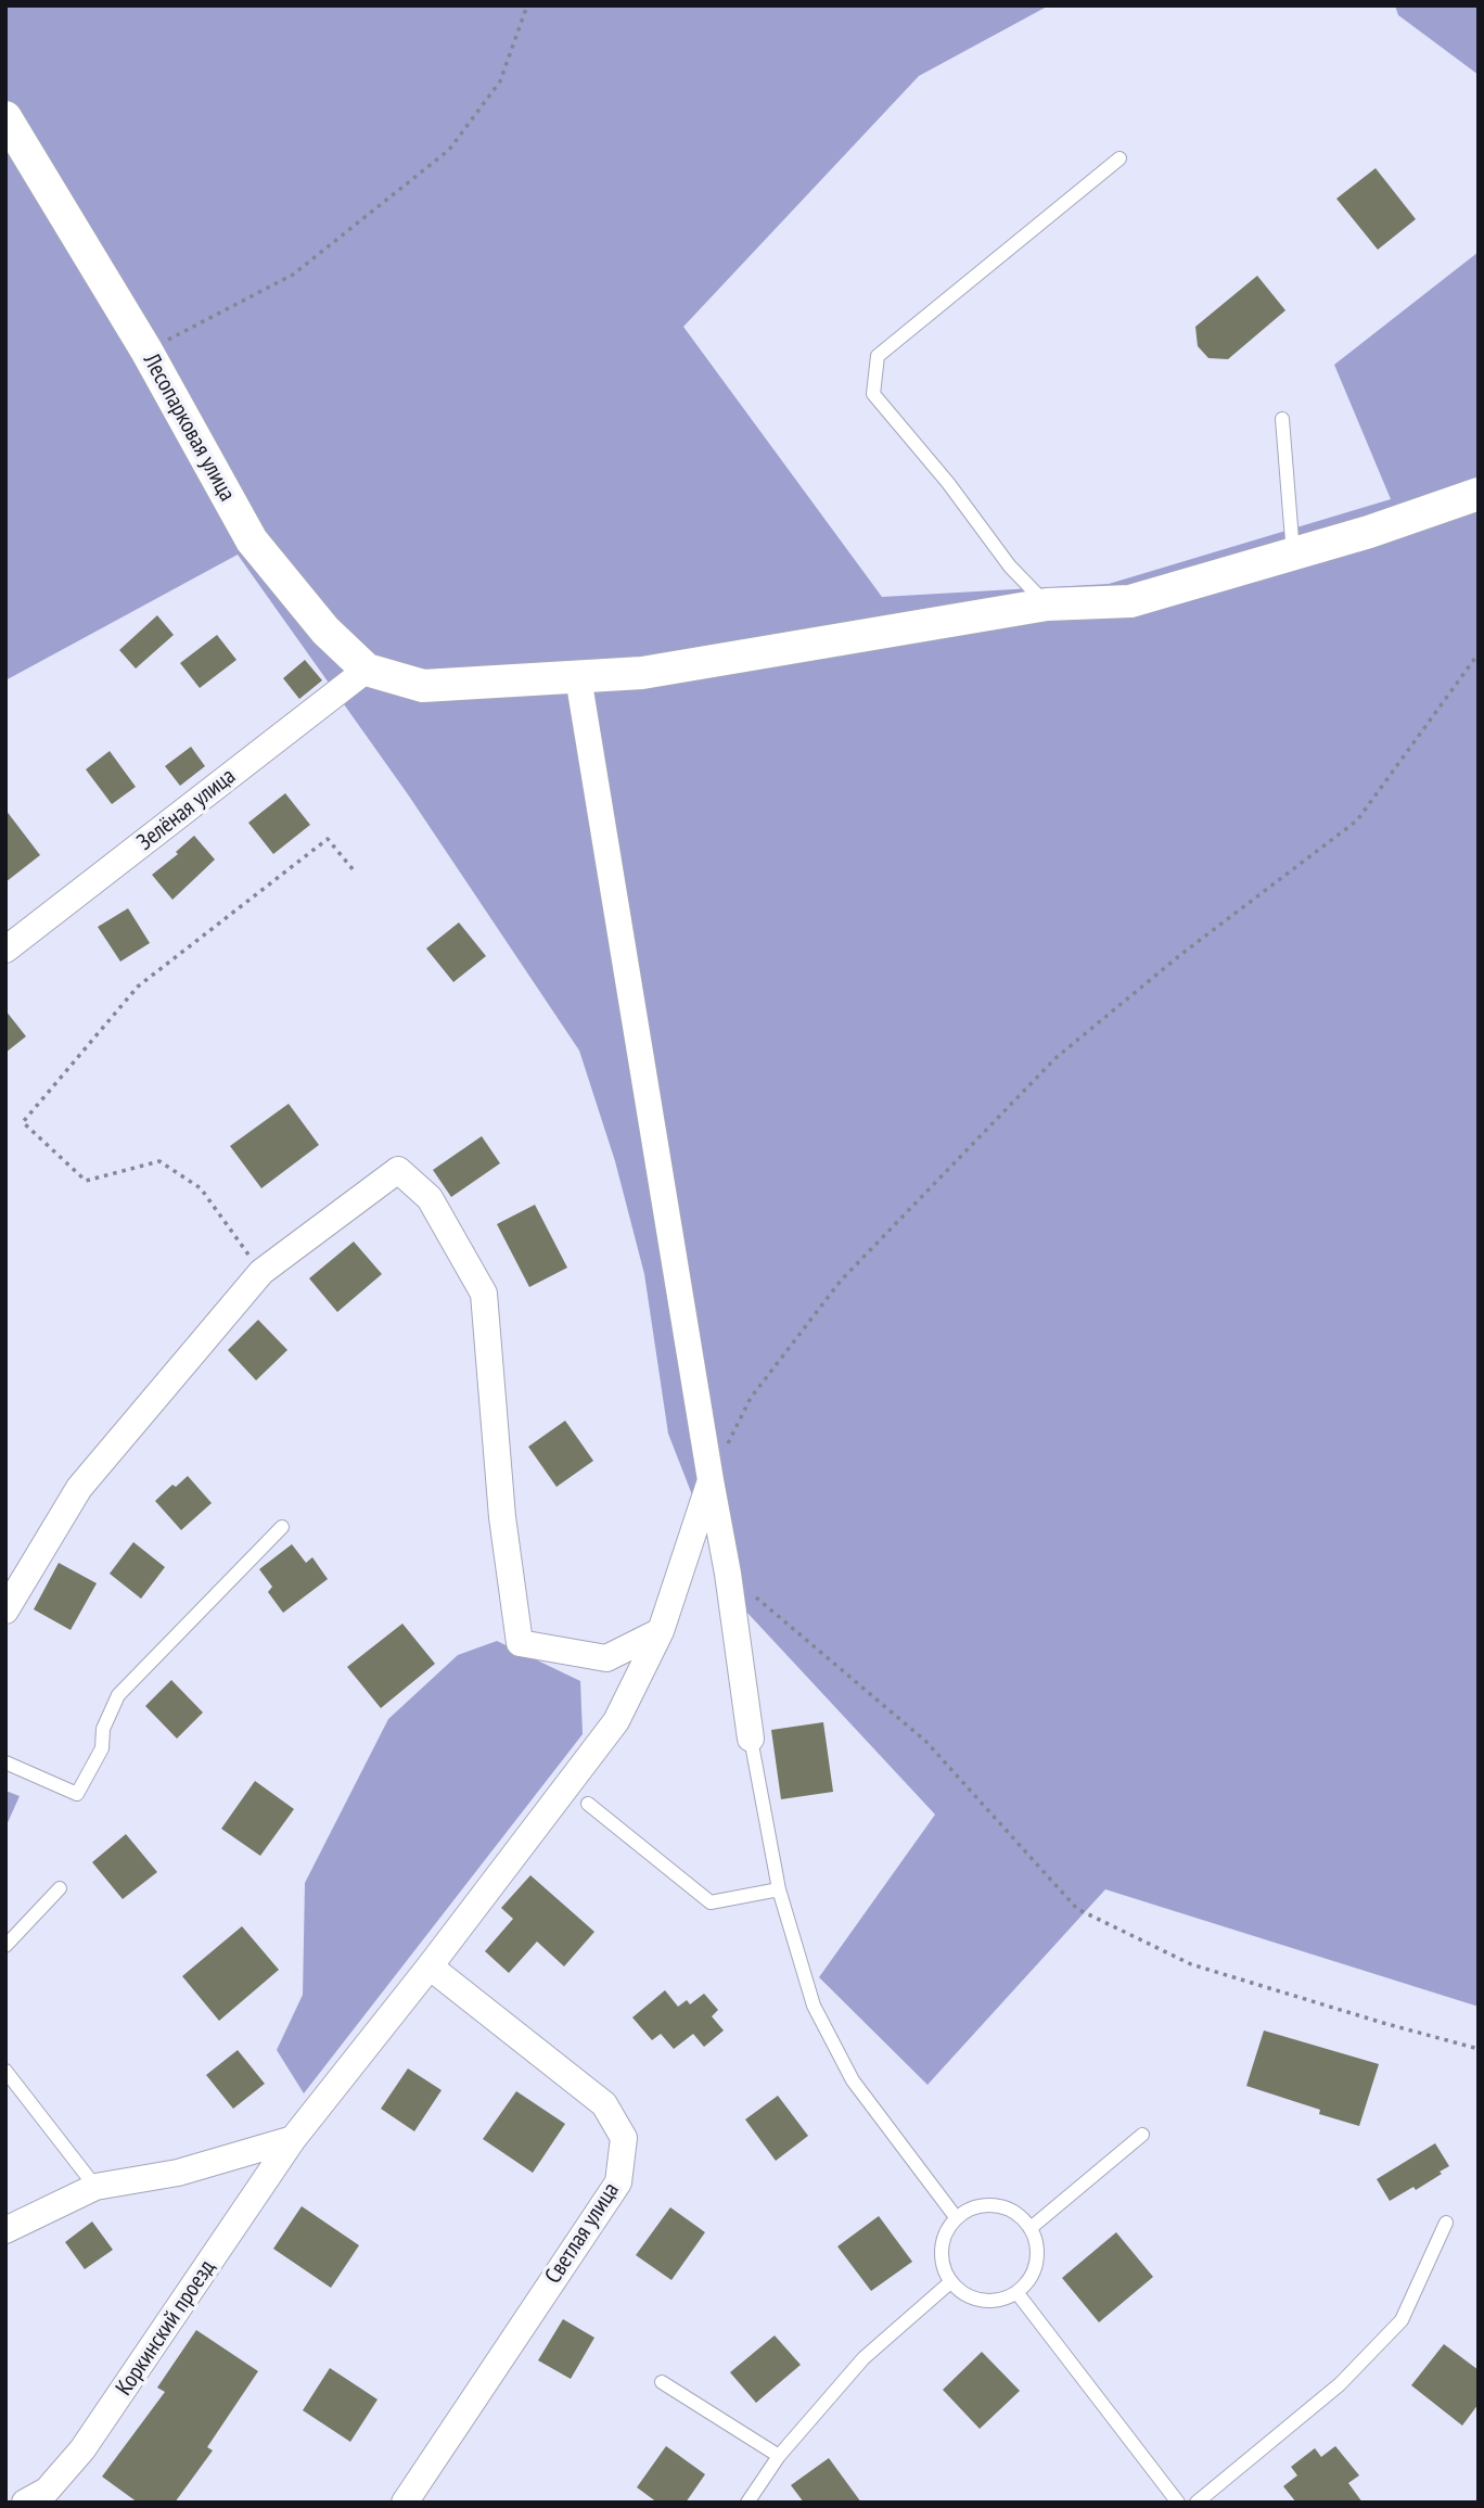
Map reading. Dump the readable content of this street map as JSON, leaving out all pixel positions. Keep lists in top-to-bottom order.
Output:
{
  "streets": {
    "street": [
      "Лесопарковая улица",
      "Зелёная улица",
      "Светлая улица",
      "Коркинский проезд"
    ]
  },
  "crossings": [
    ["Лесопарковая улица", "Зелёная улица"],
    ["Светлая улица", "Коркинский проезд"]
  ]
}
